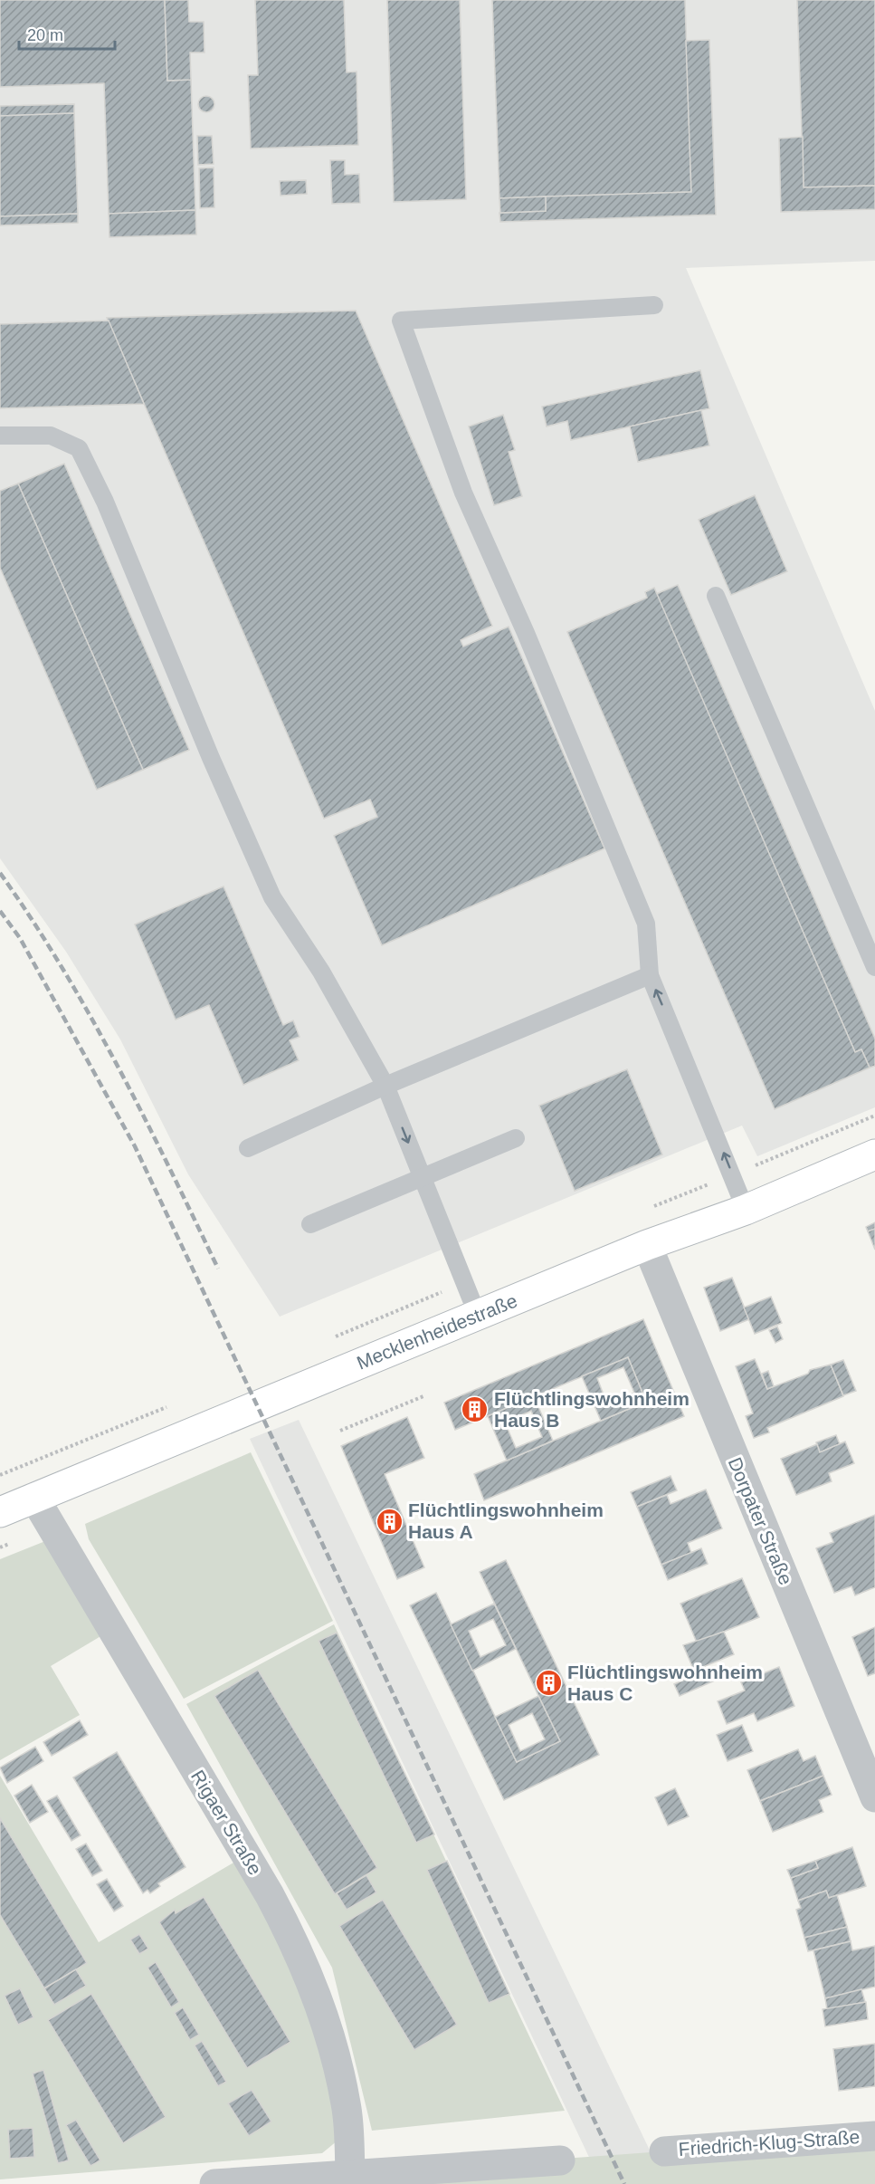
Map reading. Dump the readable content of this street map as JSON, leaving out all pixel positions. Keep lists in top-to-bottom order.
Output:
{
  "streets": {
    "main road": ["Mecklenheidestraße"],
    "street": ["Dorpater Straße", "Rigaer Straße", "Friedrich-Klug-Straße"]
  },
  "crossings": [
    ["Mecklenheidestraße", "Dorpater Straße"],
    ["Mecklenheidestraße", "Rigaer Straße"]
  ],
  "places": {
    "building": ["Flüchtlingswohnheim Haus B", "Flüchtlingswohnheim Haus A", "Flüchtlingswohnheim Haus C"]
  },
  "scale_bar": "20 m"
}
